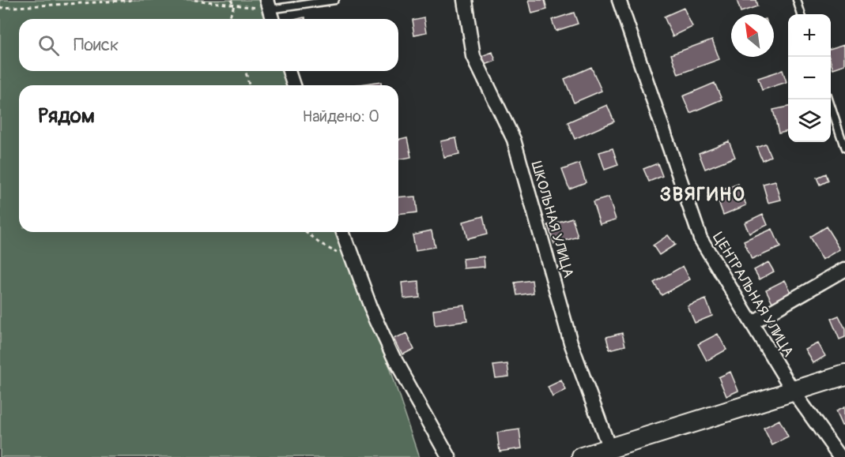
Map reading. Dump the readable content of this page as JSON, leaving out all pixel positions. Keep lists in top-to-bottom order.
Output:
{
  "streets": {
    "street": ["ШКОЛЬНАЯ УЛИЦА", "ЦЕНТРАЛЬНАЯ УЛИЦА"]
  },
  "districts": ["ЗВЯГИНО"],
  "north": "top left",
  "page": {
    "map_buttons": ["+", "−"],
    "search": "Поиск",
    "heading": ["Рядом", "Найдено: 0"]
  }
}
